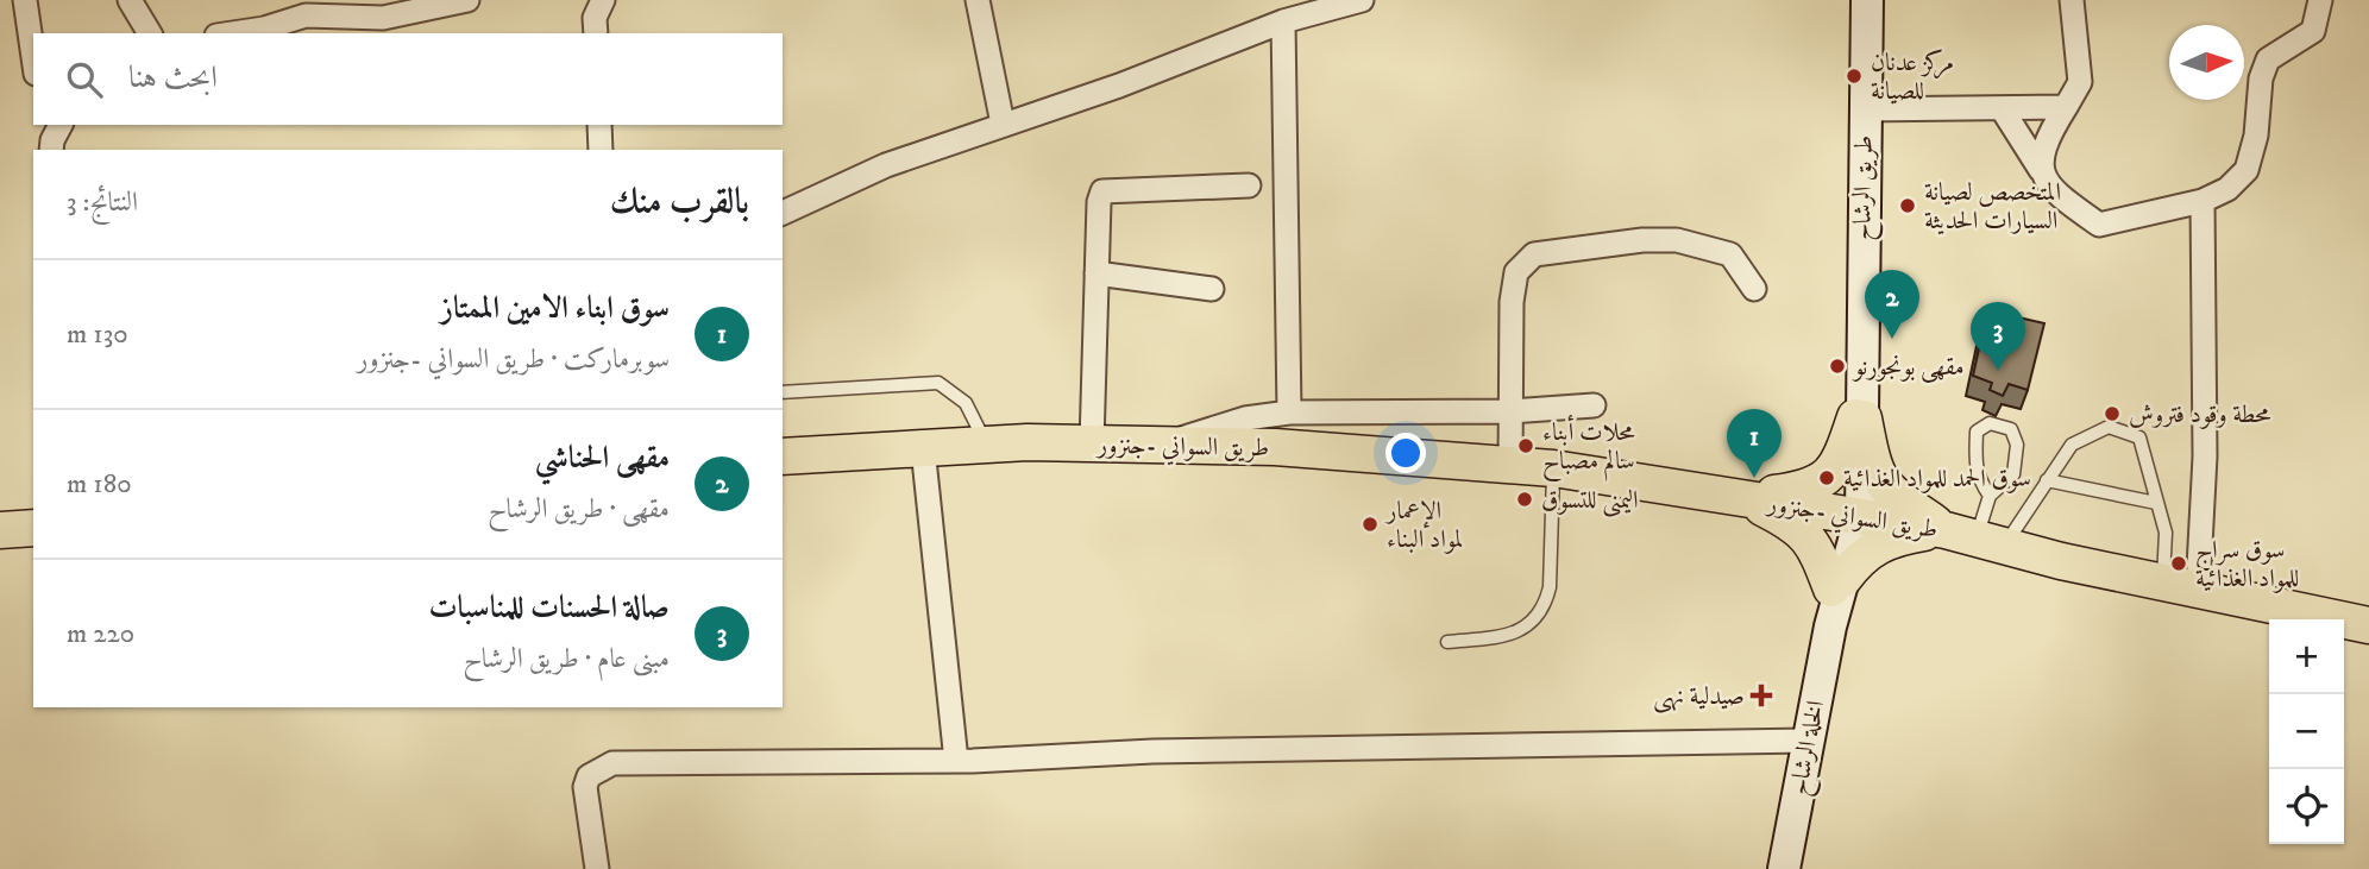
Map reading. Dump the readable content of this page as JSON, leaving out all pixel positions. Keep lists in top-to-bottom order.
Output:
{
  "streets": {
    "main road": ["طريق الرشاح", "طريق السواني -جنزور", "الخلة الرشاح"]
  },
  "crossings": [
    ["طريق الرشاح", "طريق السواني -جنزور"],
    ["طريق الرشاح", "الخلة الرشاح"],
    ["طريق السواني -جنزور", "الخلة الرشاح"]
  ],
  "places": {
    "other": [
      "مركز عدنان للصيانة",
      "المتخصص لصيانة السيارات الحديثة",
      "مقهى بونجورنو",
      "محطة وقود فتروش",
      "محلات أبناء سالم مصباح",
      "سوق الحمد للمواد الغذائية",
      "اليمنى للتسوق",
      "الإعمار لمواد البناء",
      "سوق سراج للمواد الغذائية"
    ],
    "health": ["صيدلية نهى"]
  },
  "north": "right",
  "page": {
    "search": "ابحث هنا",
    "heading": ["بالقرب منك", "النتائج: 3"],
    "list": [
      {
        "mark": "1",
        "name": "سوق ابناء الامين الممتاز",
        "note": "سوبرماركت · طريق السواني -جنزور",
        "value": "130 m"
      },
      {
        "mark": "2",
        "name": "مقهى الحناشي",
        "note": "مقهى · طريق الرشاح",
        "value": "180 m"
      },
      {
        "mark": "3",
        "name": "صالة الحسنات للمناسبات",
        "note": "مبنى عام · طريق الرشاح",
        "value": "220 m"
      }
    ],
    "pins": ["2", "3", "1"],
    "map_buttons": ["+", "−"]
  }
}
